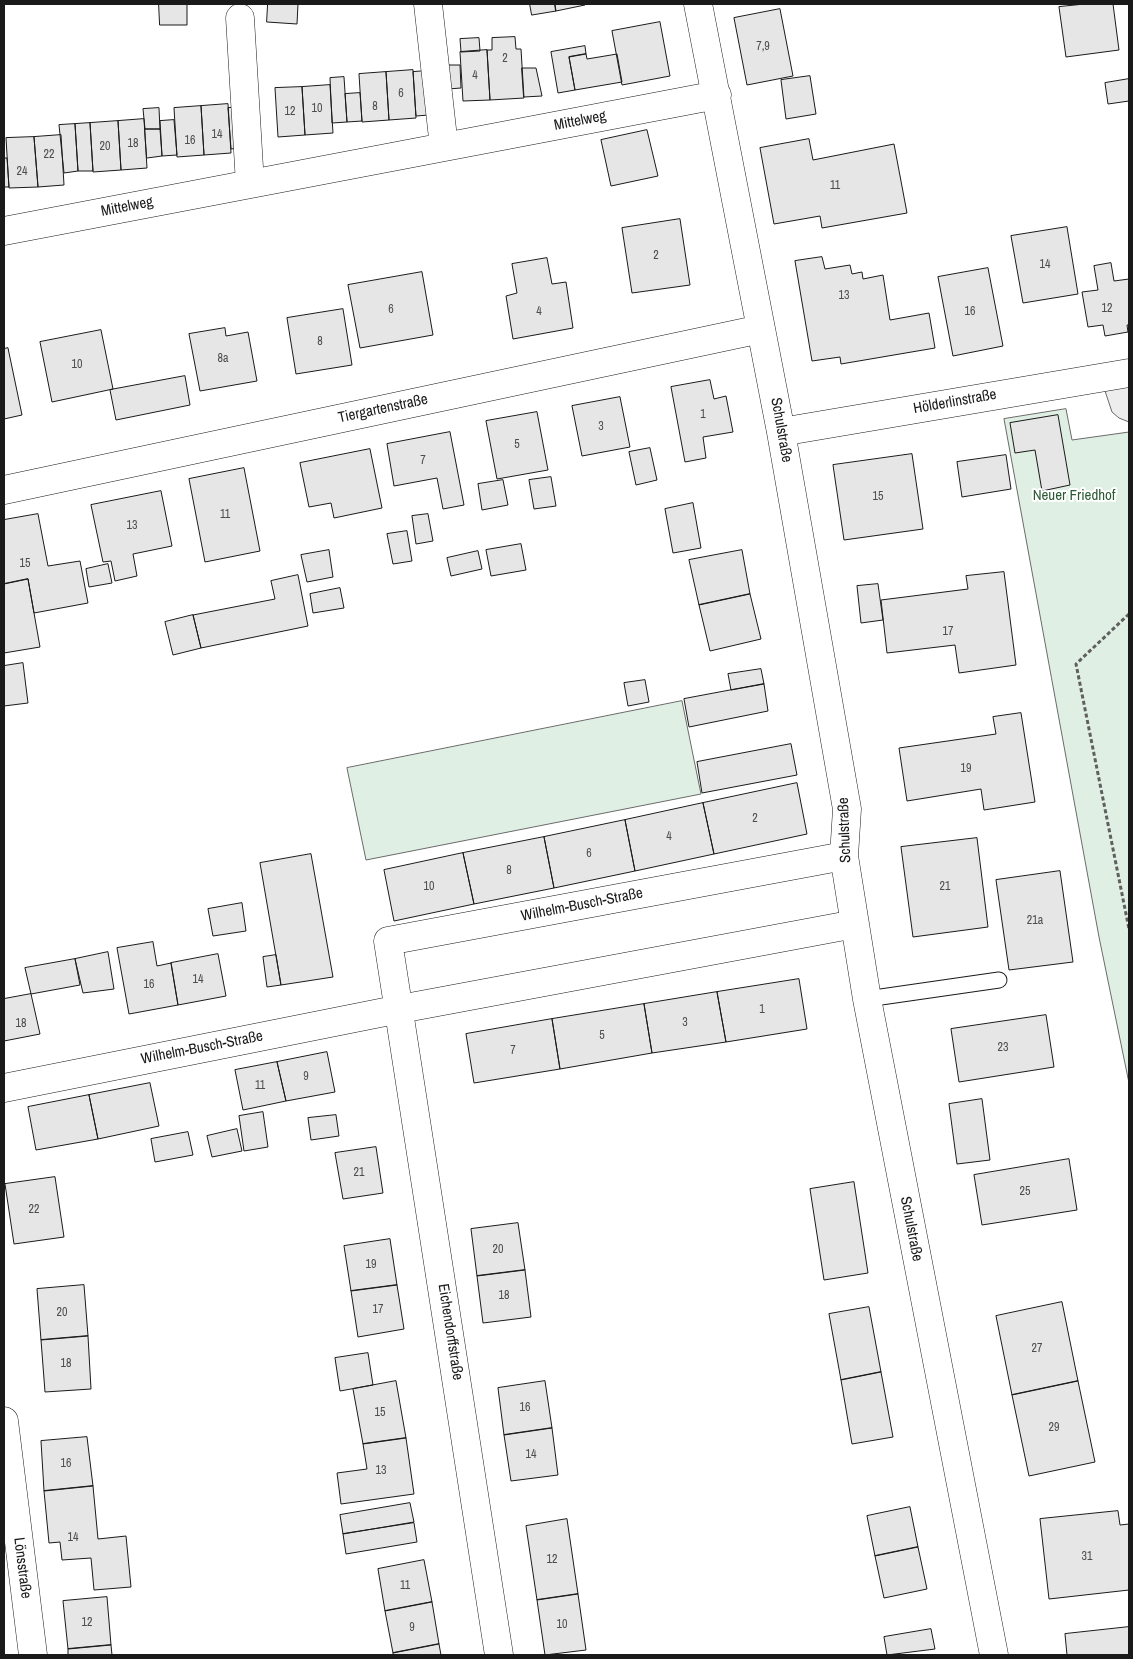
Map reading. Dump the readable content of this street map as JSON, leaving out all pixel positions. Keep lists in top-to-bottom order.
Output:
{
  "streets": {
    "street": [
      "Mittelweg",
      "Hölderlinstraße",
      "Tiergartenstraße",
      "Schulstraße",
      "Wilhelm-Busch-Straße",
      "Eichendorffstraße",
      "Lönsstraße"
    ]
  },
  "crossings": [
    ["Mittelweg", "Schulstraße"],
    ["Hölderlinstraße", "Schulstraße"],
    ["Tiergartenstraße", "Schulstraße"],
    ["Schulstraße", "Wilhelm-Busch-Straße"],
    ["Wilhelm-Busch-Straße", "Eichendorffstraße"]
  ],
  "parks": ["Neuer Friedhof"],
  "house_numbers": [
    "7,9",
    "2",
    "4",
    "6",
    "8",
    "10",
    "12",
    "14",
    "16",
    "18",
    "20",
    "22",
    "24",
    "11",
    "2",
    "14",
    "13",
    "12",
    "6",
    "4",
    "16",
    "8",
    "8a",
    "10",
    "1",
    "3",
    "5",
    "7",
    "15",
    "11",
    "13",
    "15",
    "17",
    "19",
    "2",
    "4",
    "6",
    "8",
    "10",
    "21",
    "21a",
    "14",
    "16",
    "1",
    "3",
    "18",
    "5",
    "23",
    "7",
    "9",
    "11",
    "21",
    "25",
    "22",
    "20",
    "19",
    "18",
    "17",
    "20",
    "27",
    "18",
    "16",
    "15",
    "29",
    "14",
    "16",
    "13",
    "14",
    "31",
    "12",
    "11",
    "12",
    "10",
    "9"
  ]
}
